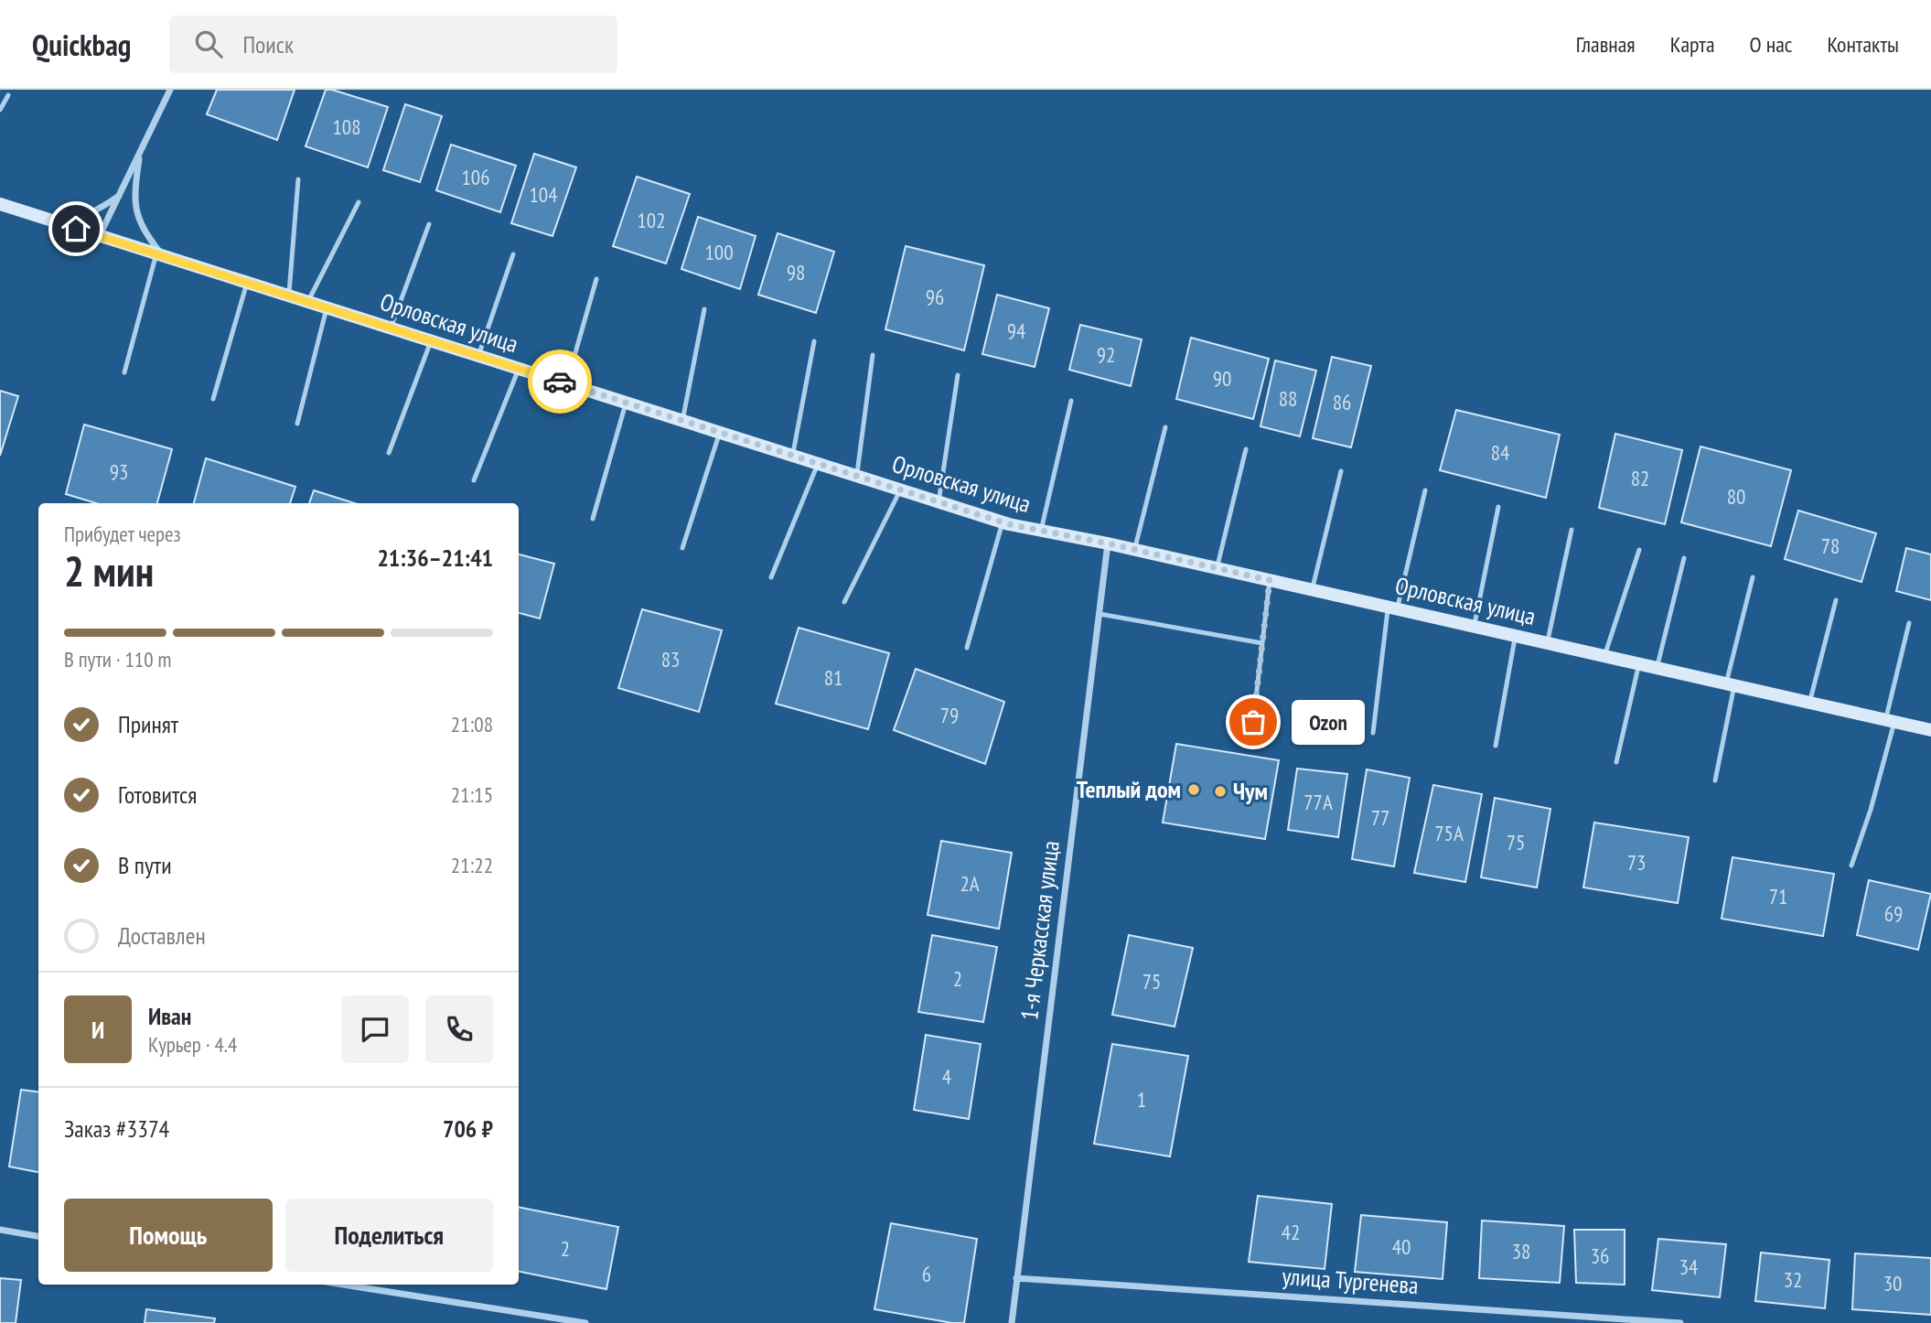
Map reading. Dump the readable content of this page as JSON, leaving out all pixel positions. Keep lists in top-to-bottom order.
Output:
{
  "streets": {
    "main road": ["Орловская улица"],
    "street": ["1-я Черкасская улица", "улица Тургенева"]
  },
  "crossings": [
    ["Орловская улица", "1-я Черкасская улица"],
    ["1-я Черкасская улица", "улица Тургенева"]
  ],
  "places": ["Ozon", "Теплый дом", "Чум"],
  "house_numbers": [
    "108",
    "106",
    "104",
    "102",
    "100",
    "98",
    "96",
    "94",
    "92",
    "90",
    "88",
    "86",
    "84",
    "93",
    "82",
    "80",
    "78",
    "83",
    "81",
    "79",
    "77А",
    "77",
    "75А",
    "75",
    "73",
    "2А",
    "71",
    "69",
    "2",
    "75",
    "4",
    "1",
    "42",
    "40",
    "2",
    "38",
    "36",
    "34",
    "6",
    "32",
    "30"
  ],
  "page": {
    "header": "Quickbag",
    "search": "Поиск",
    "nav": [
      "Главная",
      "Карта",
      "О нас",
      "Контакты"
    ],
    "heading": ["2 мин", "Прибудет через", "21:36–21:41"],
    "panel": [
      "Иван",
      "Курьер · 4.4",
      "Заказ #3374",
      "706 ₽"
    ],
    "bar": "В пути · 110 m",
    "list": [
      ["Принят", "21:08"],
      ["Готовится", "21:15"],
      ["В пути", "21:22"],
      "Доставлен"
    ],
    "bubble": "Ozon",
    "round": "И",
    "buttons": ["Помощь", "Поделиться"]
  }
}
